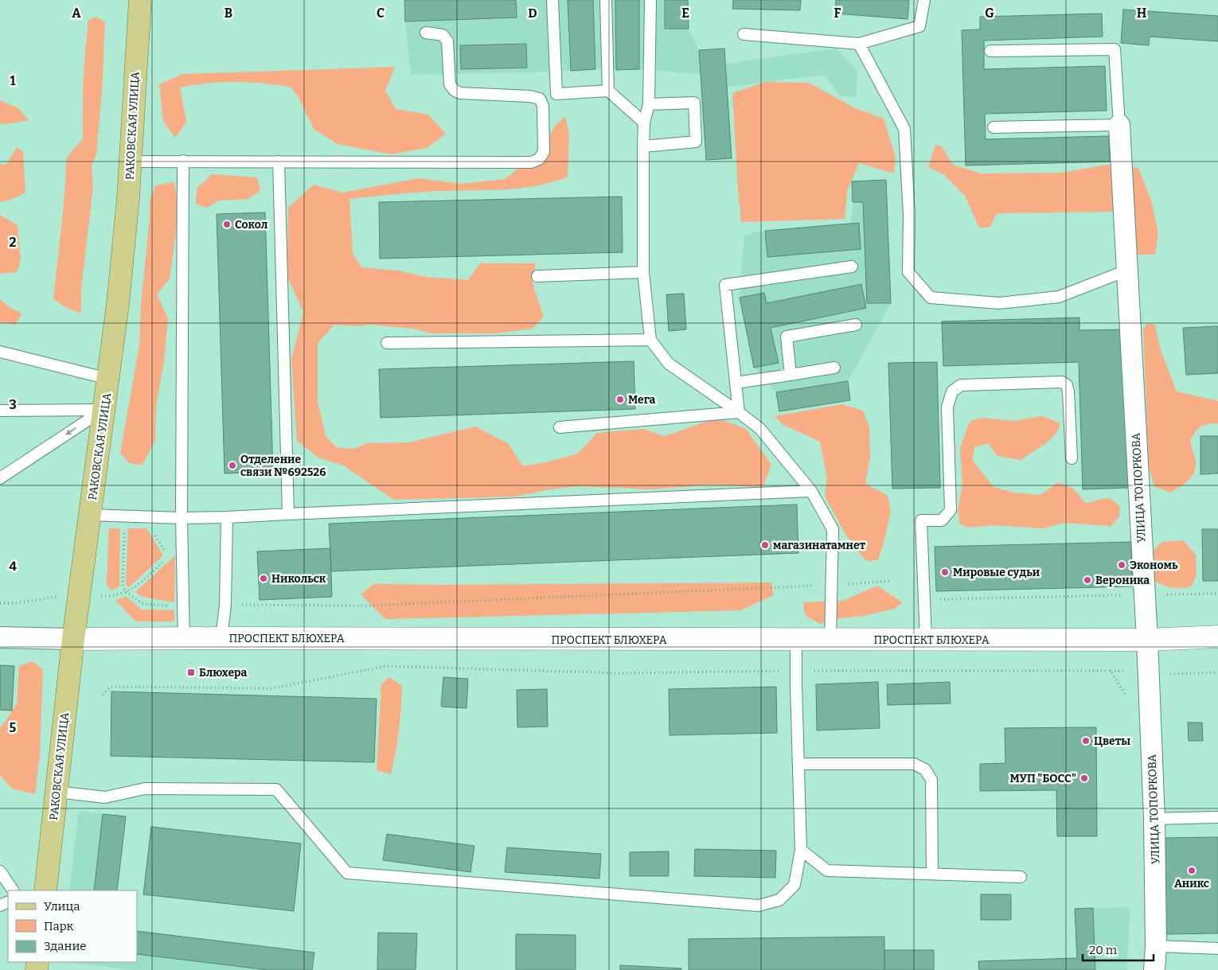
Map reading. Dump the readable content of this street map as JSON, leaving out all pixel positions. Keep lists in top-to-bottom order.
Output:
{
  "streets": {
    "main road": ["РАКОВСКАЯ УЛИЦА", "ПРОСПЕКТ БЛЮХЕРА"],
    "street": ["УЛИЦА ТОПОРКОВА"]
  },
  "crossings": [
    ["РАКОВСКАЯ УЛИЦА", "ПРОСПЕКТ БЛЮХЕРА"],
    ["УЛИЦА ТОПОРКОВА", "ПРОСПЕКТ БЛЮХЕРА"]
  ],
  "places": {
    "other": [
      "Сокол",
      "Мега",
      "Отделение связи №692526",
      "магазинатамнет",
      "Экономь",
      "Мировые судьи",
      "Никольск",
      "Вероника",
      "Цветы",
      "МУП \"БОСС\"",
      "Аникс"
    ],
    "transit": ["Блюхера"]
  },
  "legend": ["Улица", "Парк", "Здание"],
  "scale_bar": "20 m",
  "grid": {
    "columns": [
      "A",
      "B",
      "C",
      "D",
      "E",
      "F",
      "G",
      "H"
    ],
    "rows": [
      "1",
      "2",
      "3",
      "4",
      "5"
    ]
  }
}
